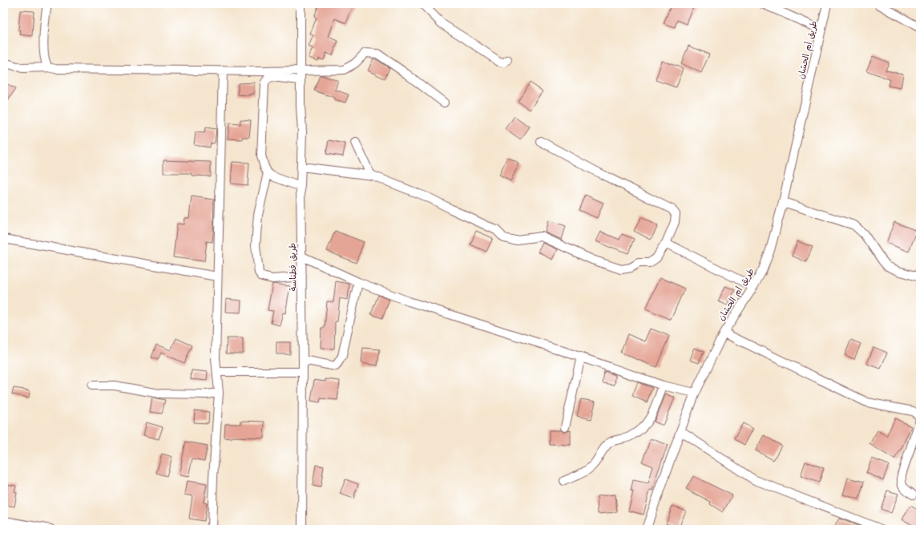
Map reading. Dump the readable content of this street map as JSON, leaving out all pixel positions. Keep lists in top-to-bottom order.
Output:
{
  "streets": {
    "street": ["طريق أم الحشان", "طريق فطناسة"]
  }
}
